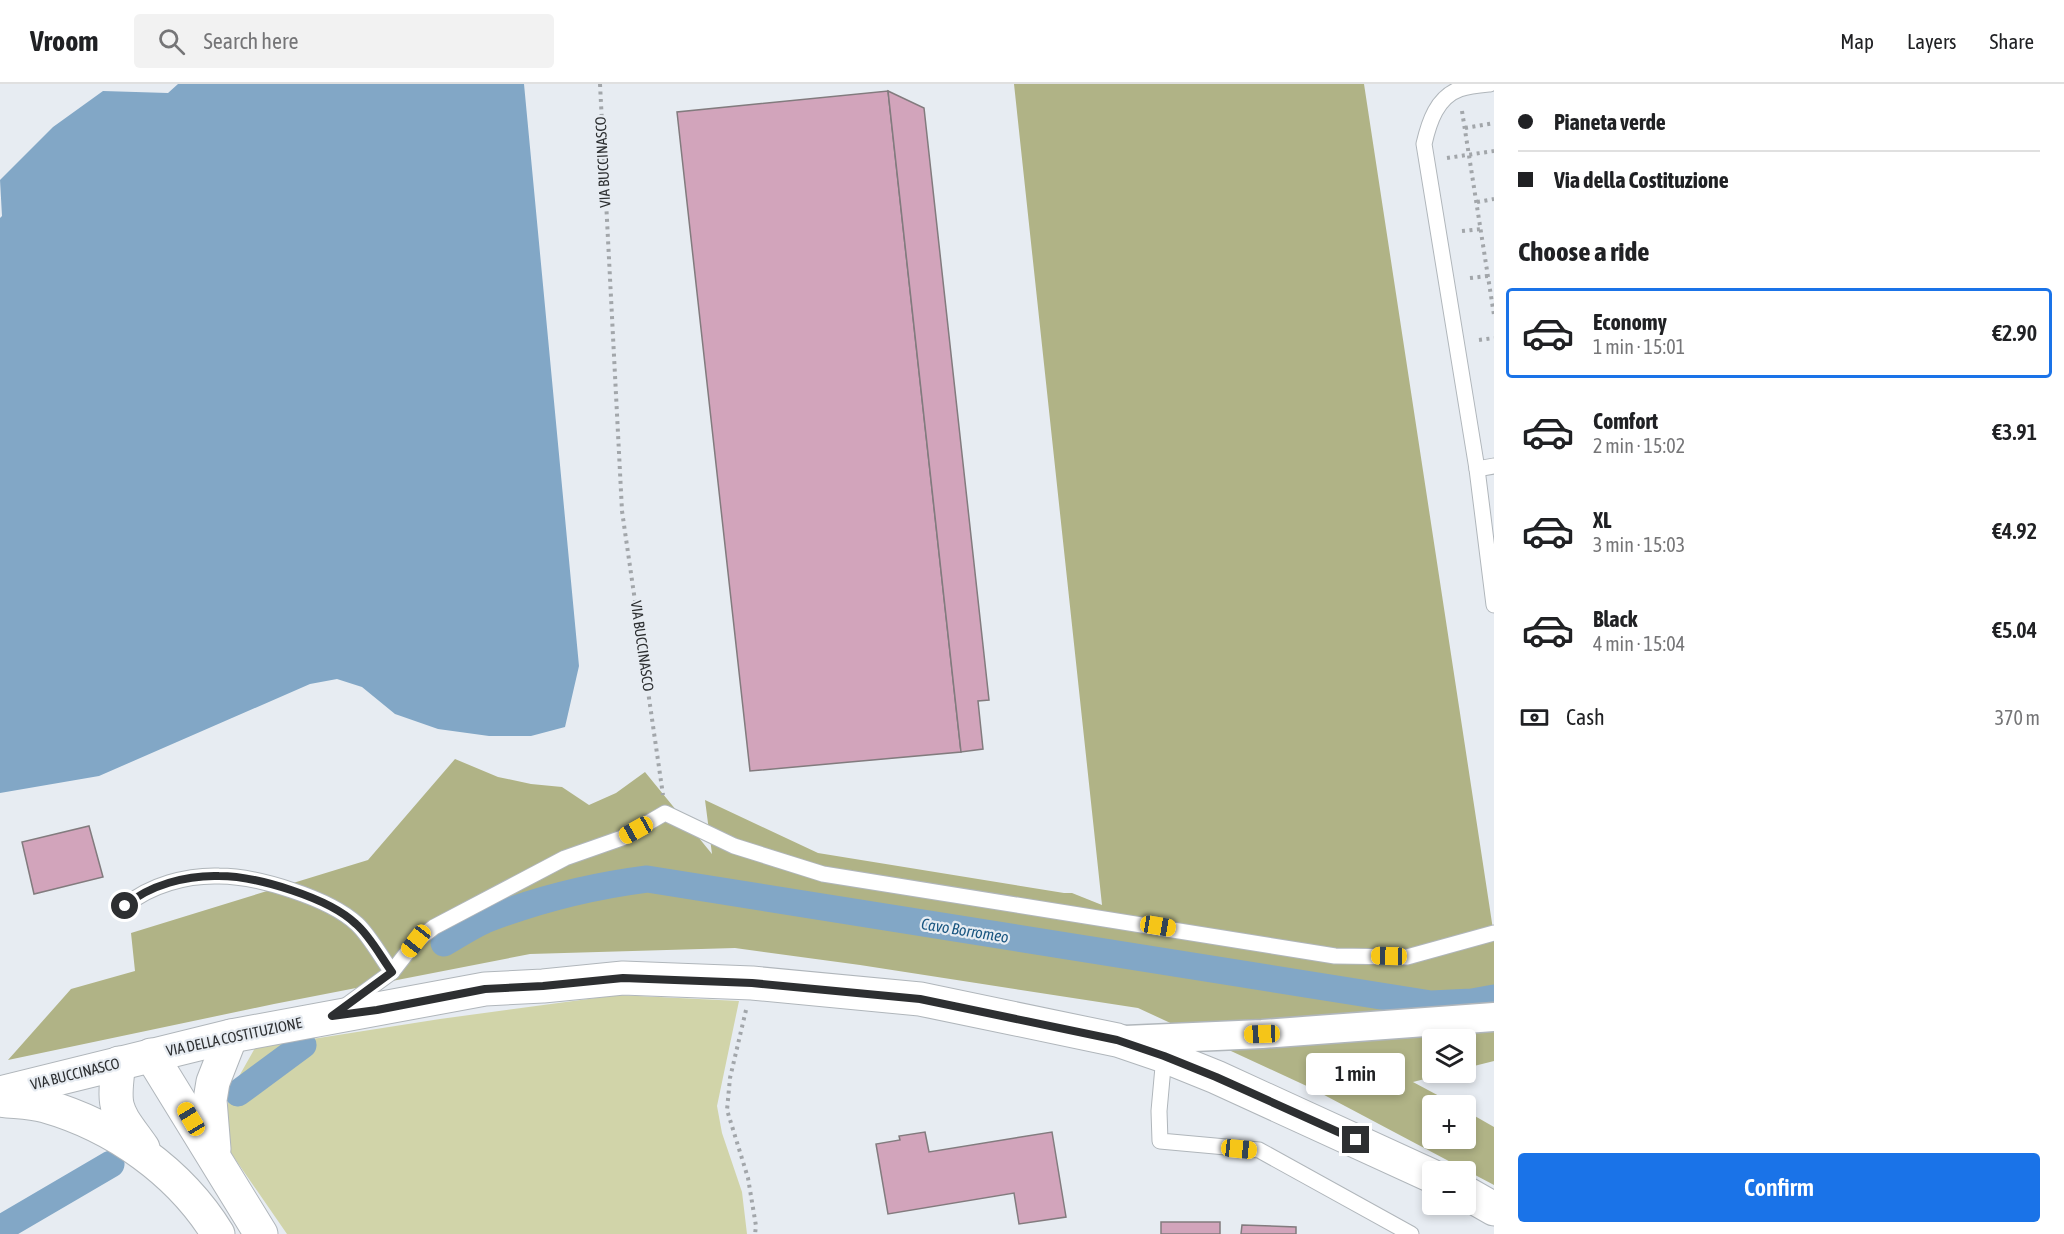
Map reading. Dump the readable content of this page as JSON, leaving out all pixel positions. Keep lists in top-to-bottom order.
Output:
{
  "streets": {
    "main road": ["VIA BUCCINASCO", "VIA DELLA COSTITUZIONE"]
  },
  "crossings": [
    ["VIA BUCCINASCO", "VIA DELLA COSTITUZIONE"]
  ],
  "water": ["Cavo Borromeo"],
  "page": {
    "header": "Vroom",
    "search": "Search here",
    "nav": ["Map", "Layers", "Share"],
    "banner": ["Pianeta verde", "Via della Costituzione"],
    "heading": "Choose a ride",
    "list": [
      {
        "name": "Economy",
        "note": "1 min · 15:01",
        "value": "€2.90"
      },
      {
        "name": "Comfort",
        "note": "2 min · 15:02",
        "value": "€3.91"
      },
      {
        "name": "XL",
        "note": "3 min · 15:03",
        "value": "€4.92"
      },
      {
        "name": "Black",
        "note": "4 min · 15:04",
        "value": "€5.04"
      }
    ],
    "pay": ["Cash", "370 m"],
    "map_buttons": ["+", "−"],
    "bubble": "1 min",
    "buttons": "Confirm"
  }
}
